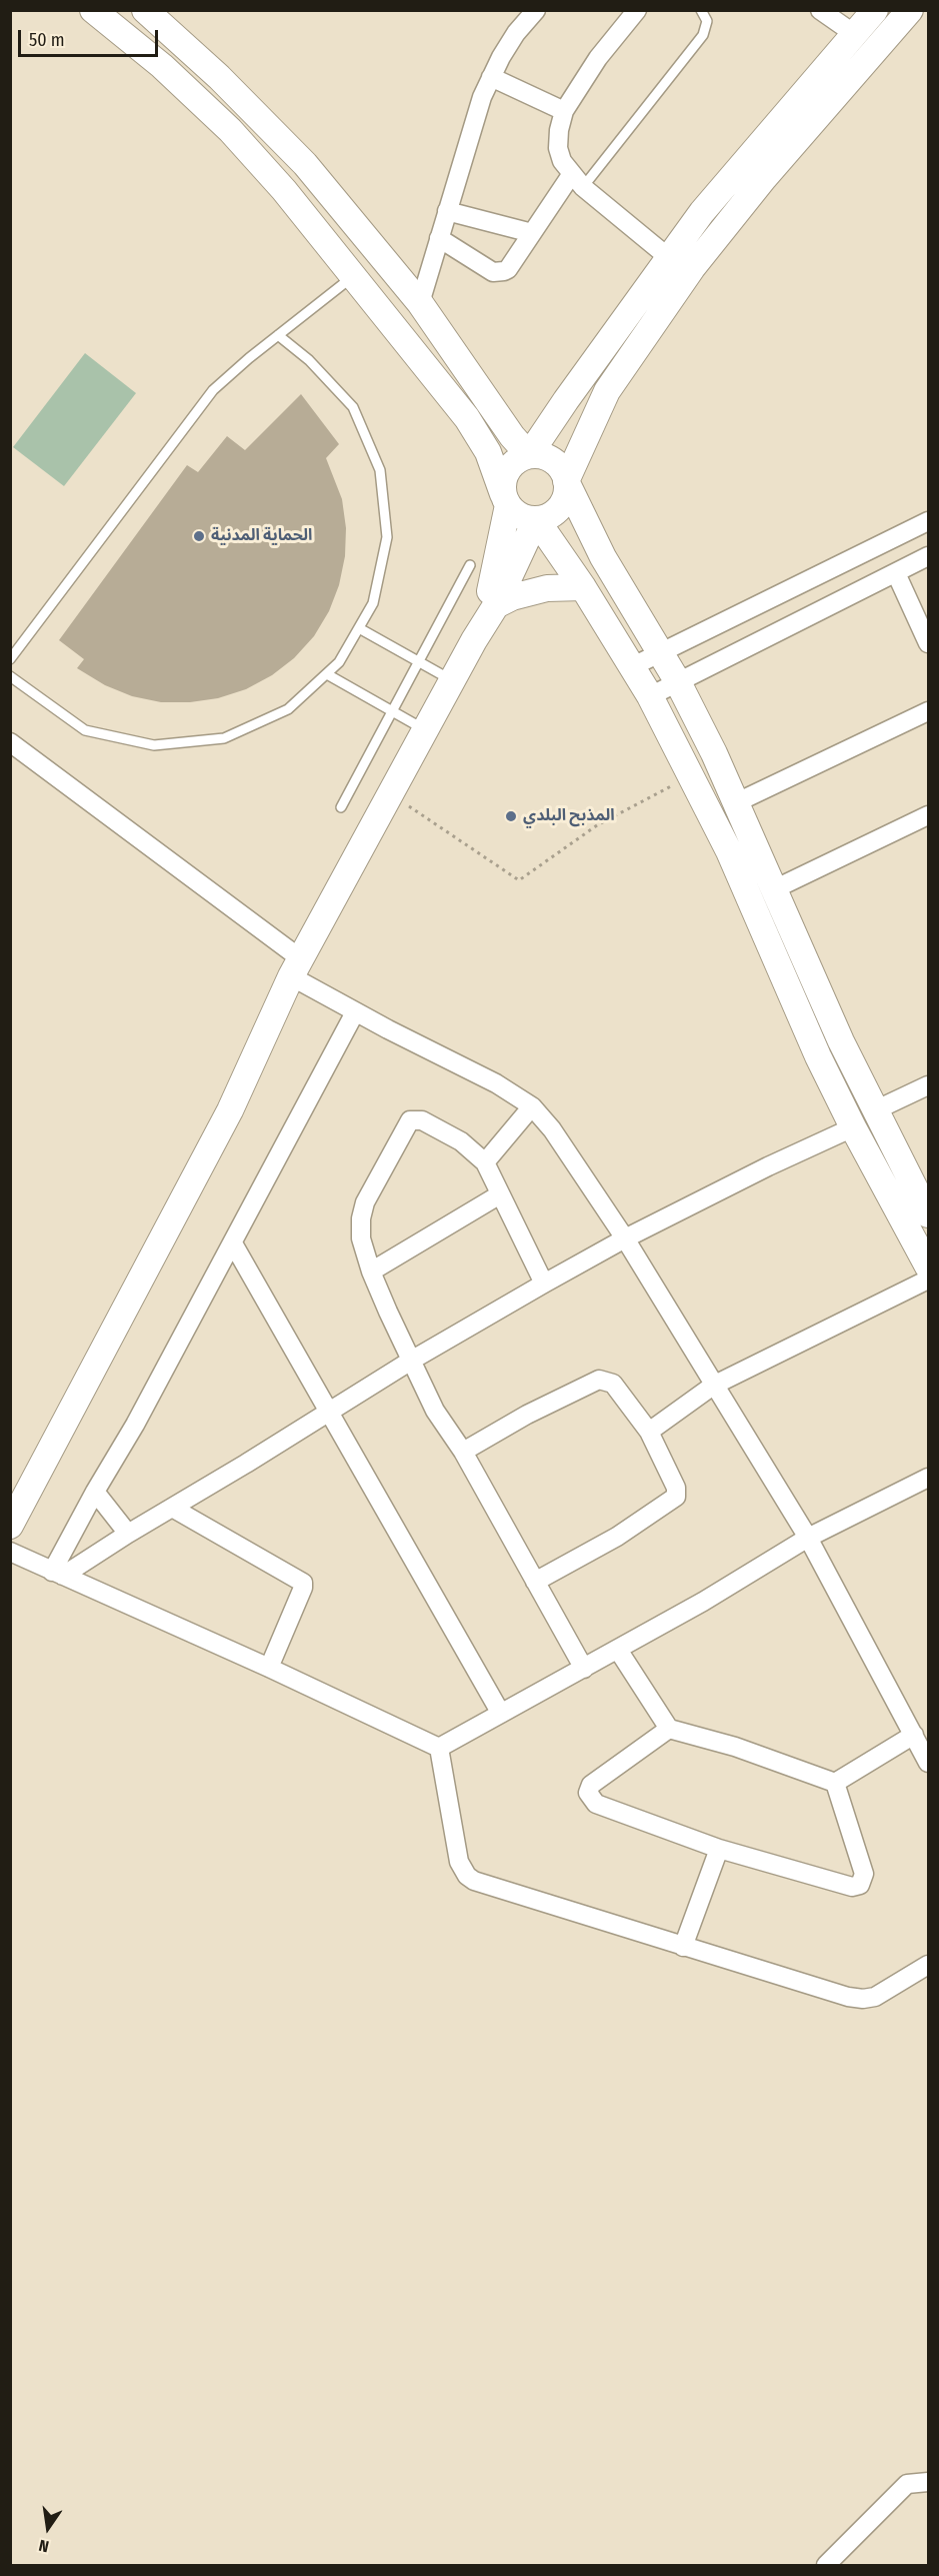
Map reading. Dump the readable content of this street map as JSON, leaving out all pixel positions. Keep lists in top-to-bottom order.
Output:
{
  "places": ["الحماية المدنية", "المذبح البلدي"],
  "scale_bar": "50 m",
  "north": "bottom"
}
